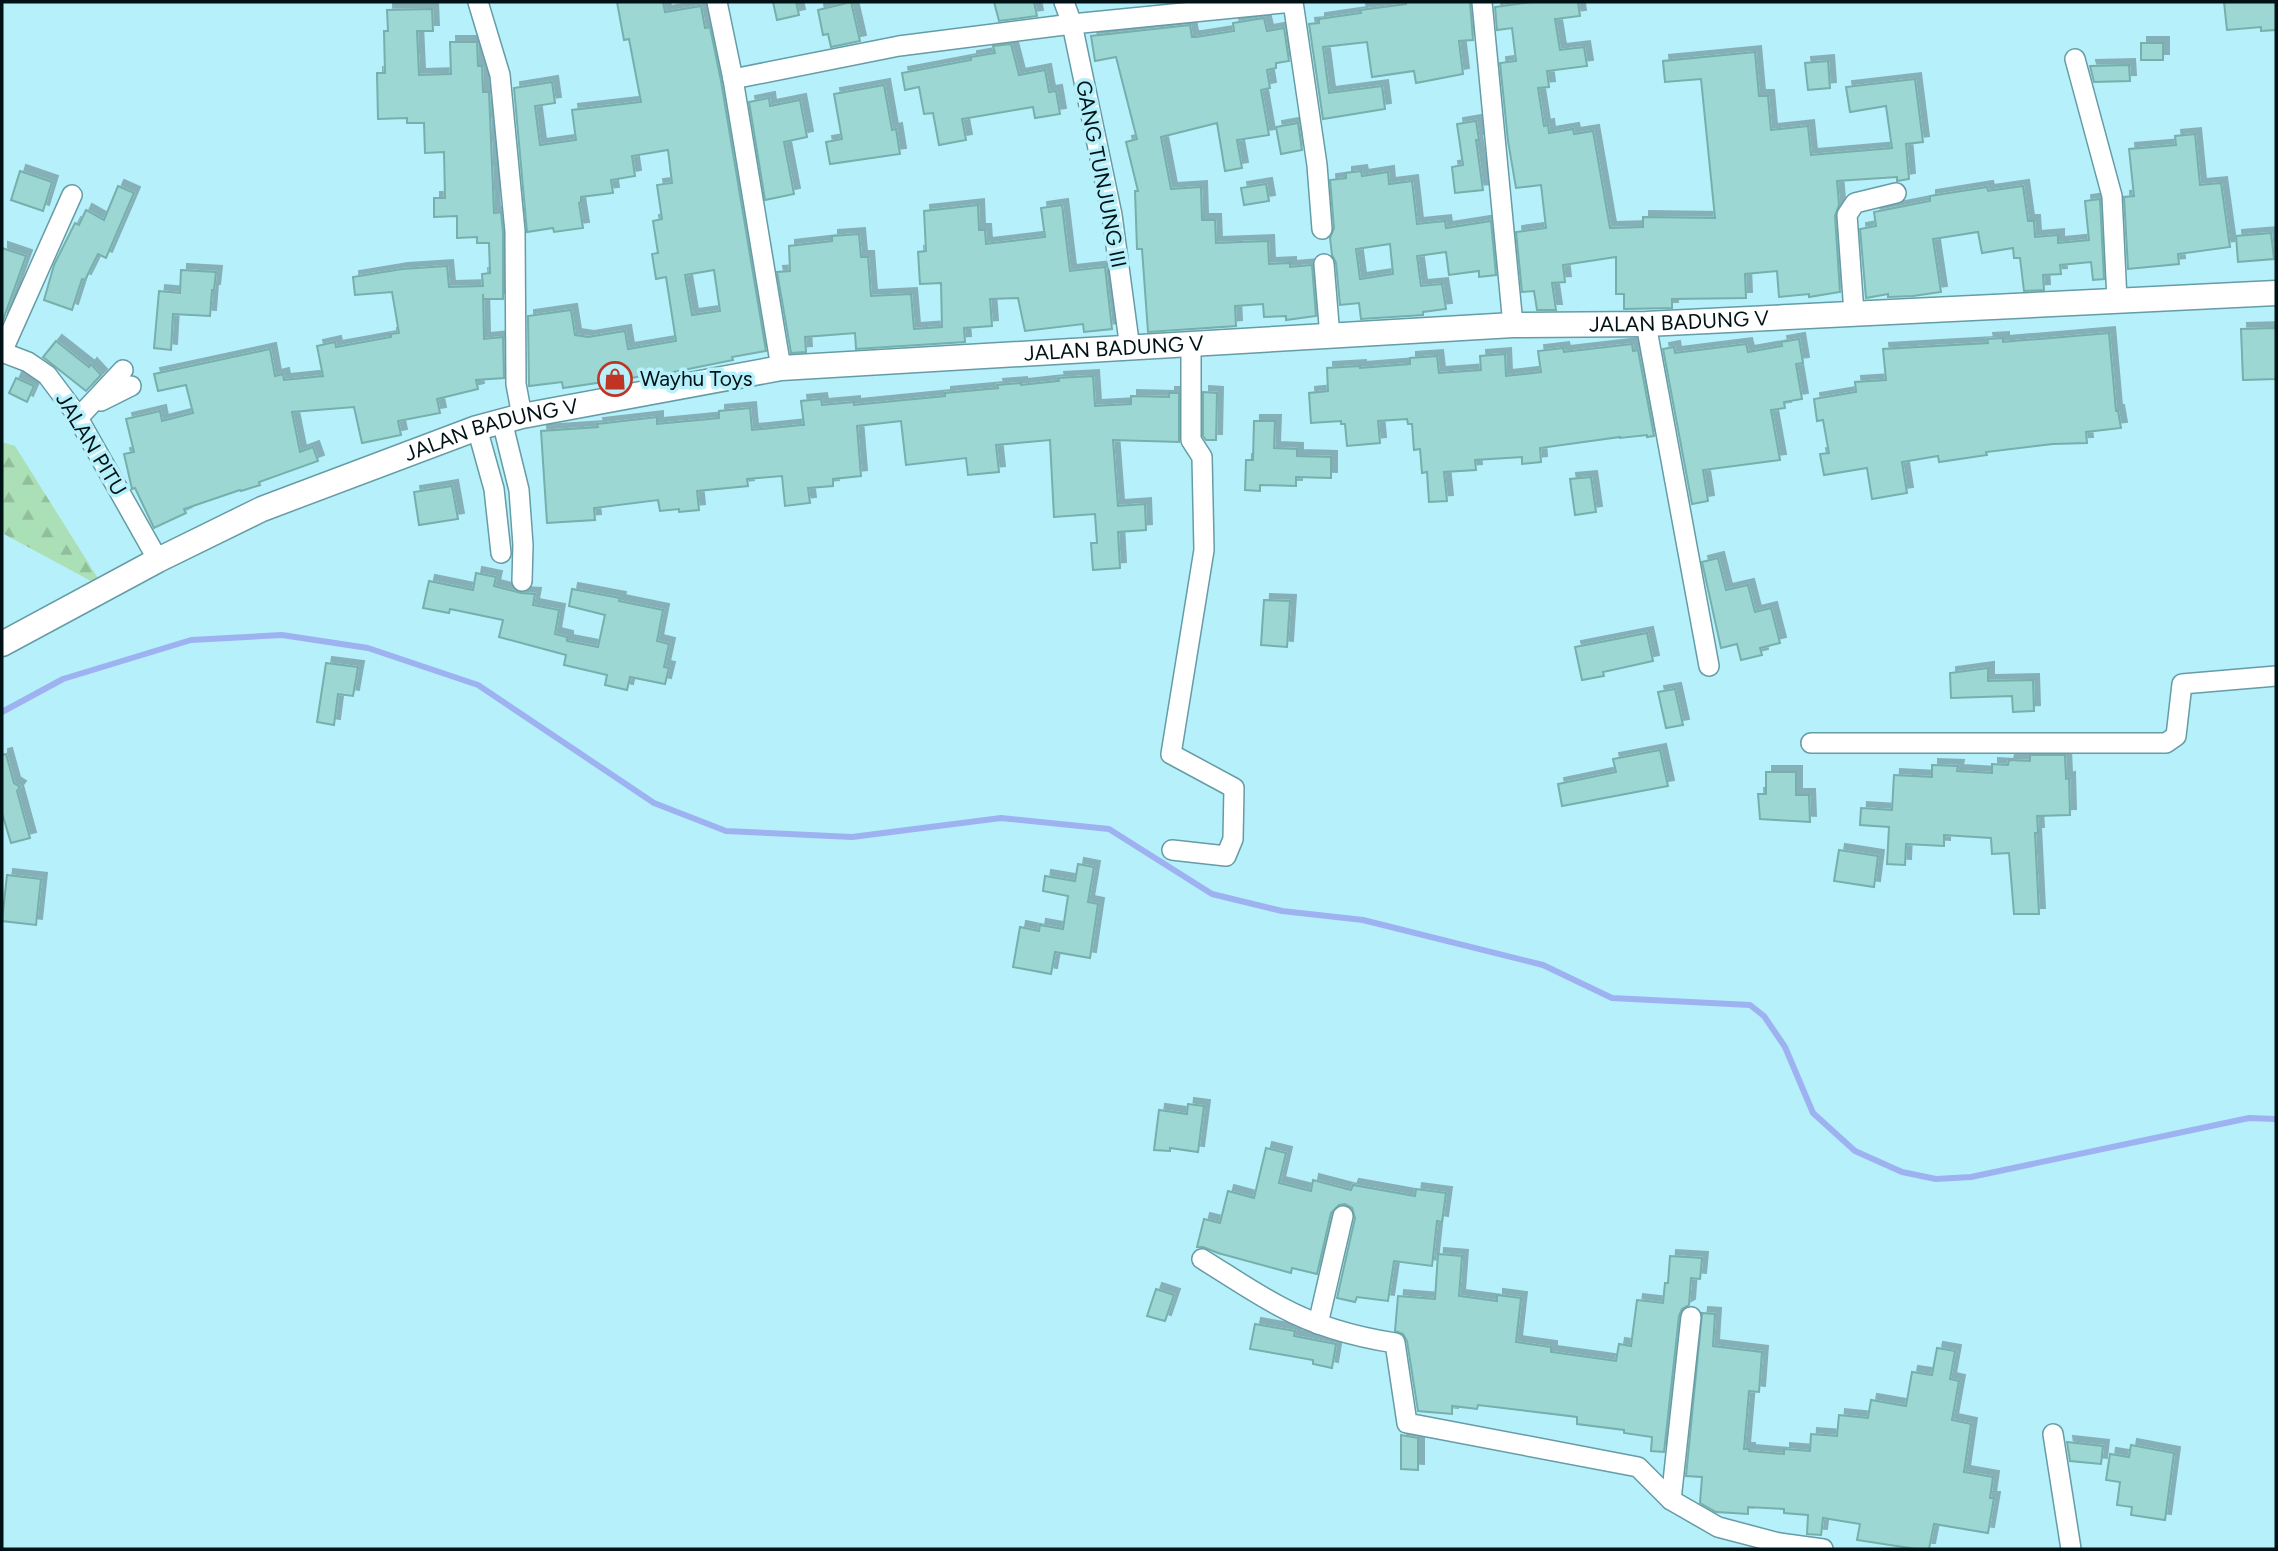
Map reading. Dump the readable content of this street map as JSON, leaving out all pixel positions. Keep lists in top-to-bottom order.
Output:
{
  "streets": {
    "main road": ["JALAN BADUNG V"],
    "street": ["GANG TUNJUNG III", "JALAN PITU"]
  },
  "crossings": [
    ["GANG TUNJUNG III", "JALAN BADUNG V"],
    ["JALAN BADUNG V", "JALAN PITU"]
  ],
  "places": {
    "shop": ["Wayhu Toys"]
  }
}
